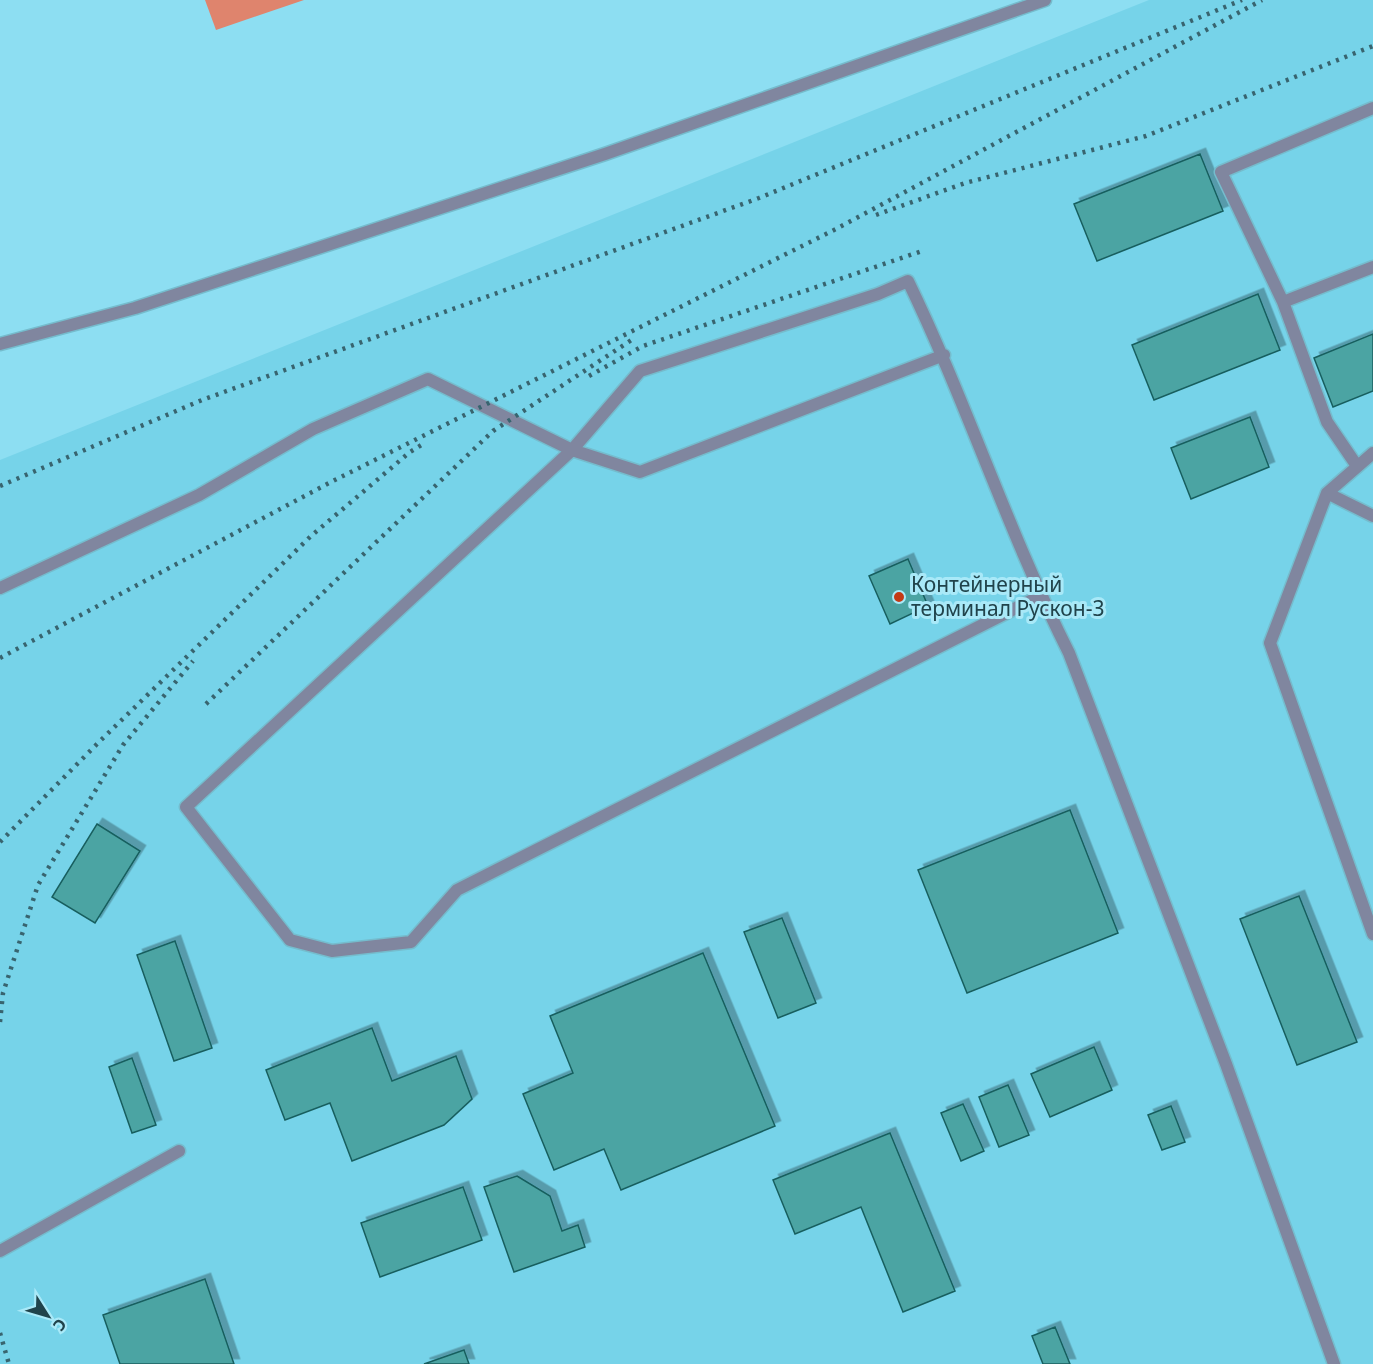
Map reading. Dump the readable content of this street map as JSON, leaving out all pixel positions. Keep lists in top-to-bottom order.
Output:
{
  "places": ["Контейнерный терминал Рускон-3"],
  "north": "bottom right"
}
